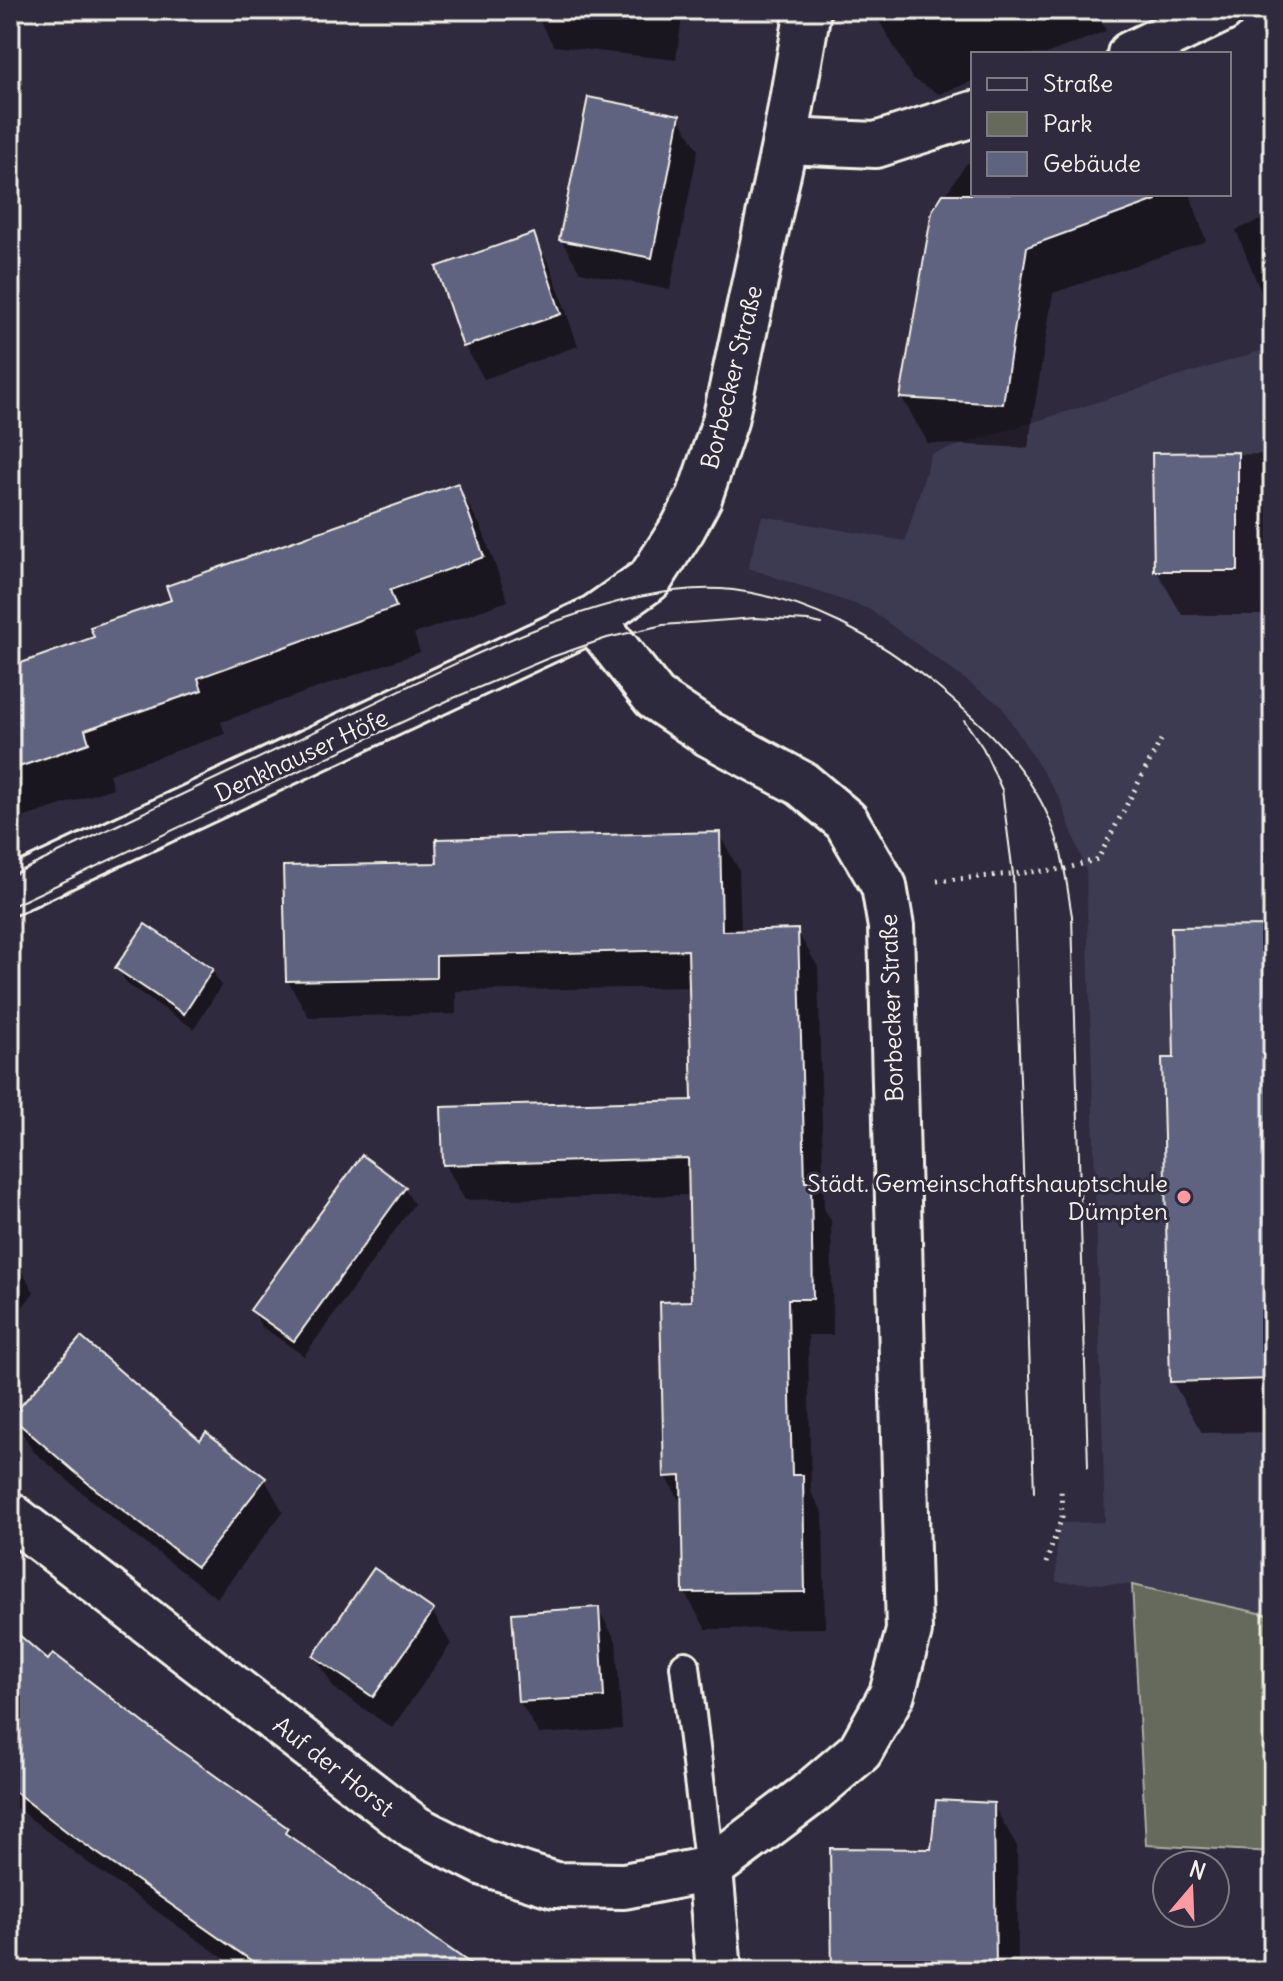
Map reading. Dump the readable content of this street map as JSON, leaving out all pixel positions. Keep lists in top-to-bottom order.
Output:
{
  "streets": {
    "street": ["Borbecker Straße", "Denkhauser Höfe", "Auf der Horst"]
  },
  "crossings": [
    ["Borbecker Straße", "Denkhauser Höfe"],
    ["Borbecker Straße", "Auf der Horst"]
  ],
  "places": ["Städt. Gemeinschaftshauptschule Dümpten"],
  "legend": ["Straße", "Park", "Gebäude"],
  "north": "top"
}
